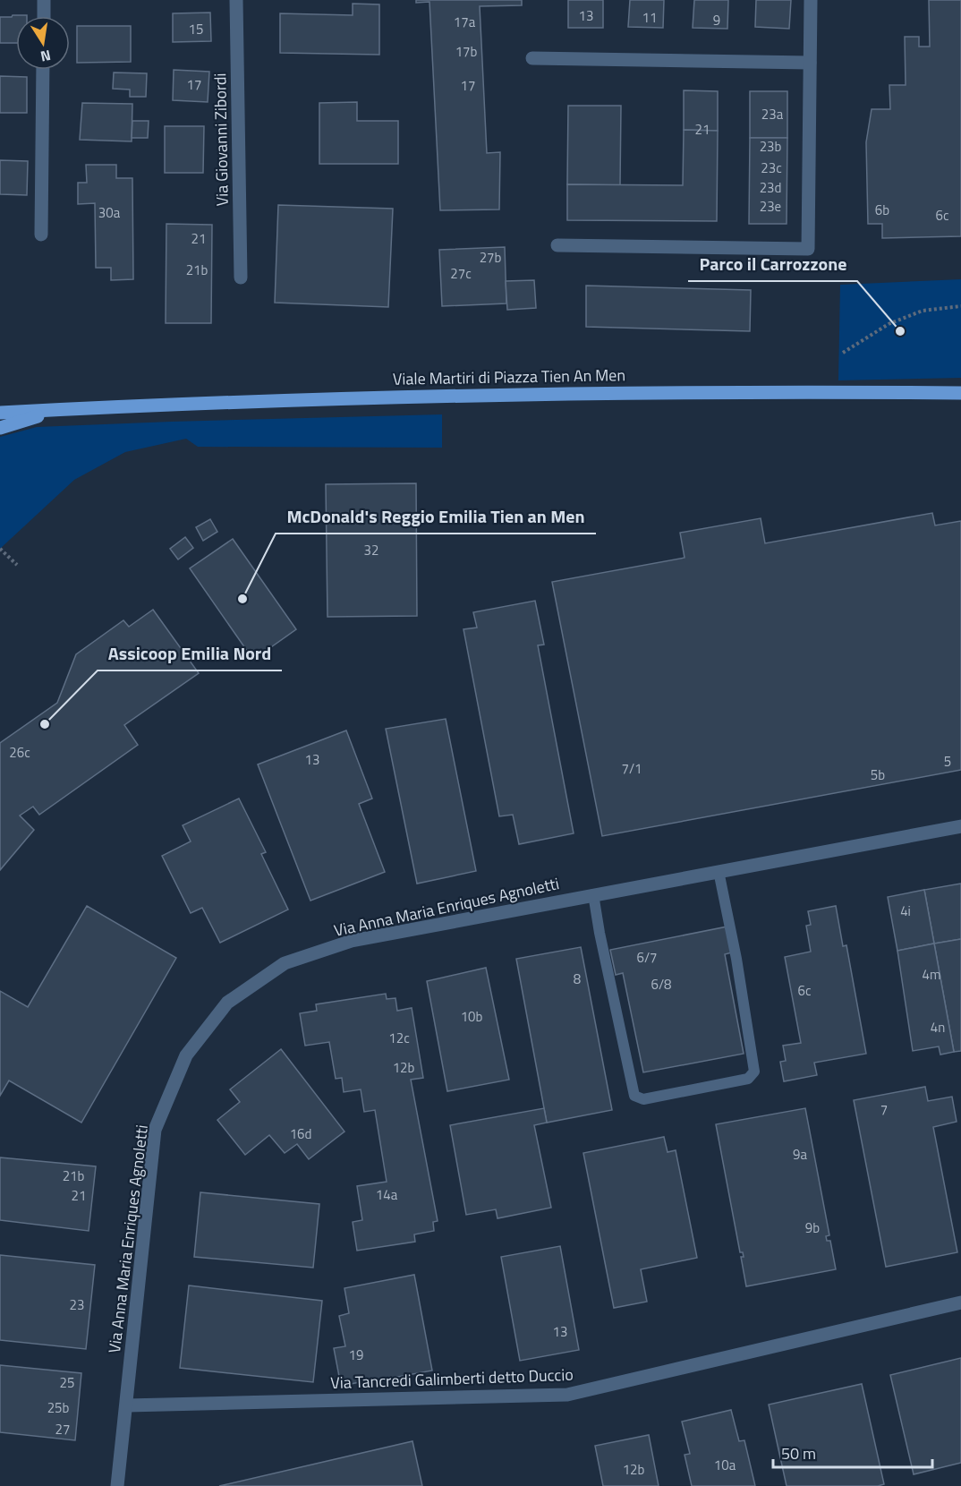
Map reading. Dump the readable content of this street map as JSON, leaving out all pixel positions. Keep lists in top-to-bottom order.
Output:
{
  "streets": {
    "main road": ["Viale Martiri di Piazza Tien An Men"],
    "street": ["Via Giovanni Zibordi", "Via Anna Maria Enriques Agnoletti", "Via Tancredi Galimberti detto Duccio"]
  },
  "crossings": [
    ["Via Anna Maria Enriques Agnoletti", "Via Tancredi Galimberti detto Duccio"]
  ],
  "places": ["Parco il Carrozzone", "McDonald's Reggio Emilia Tien an Men", "Assicoop Emilia Nord"],
  "house_numbers": [
    "13",
    "11",
    "9",
    "17a",
    "15",
    "17b",
    "17",
    "17",
    "23a",
    "21",
    "23b",
    "23c",
    "23d",
    "23e",
    "6b",
    "30a",
    "6c",
    "21",
    "27b",
    "21b",
    "27c",
    "32",
    "26c",
    "13",
    "5",
    "7/1",
    "5b",
    "4i",
    "6/7",
    "4m",
    "8",
    "6/8",
    "6c",
    "10b",
    "4n",
    "12c",
    "12b",
    "7",
    "16d",
    "9a",
    "21b",
    "14a",
    "21",
    "9b",
    "23",
    "13",
    "19",
    "25",
    "25b",
    "27",
    "10a",
    "12b"
  ],
  "scale_bar": "50 m",
  "north": "bottom"
}
